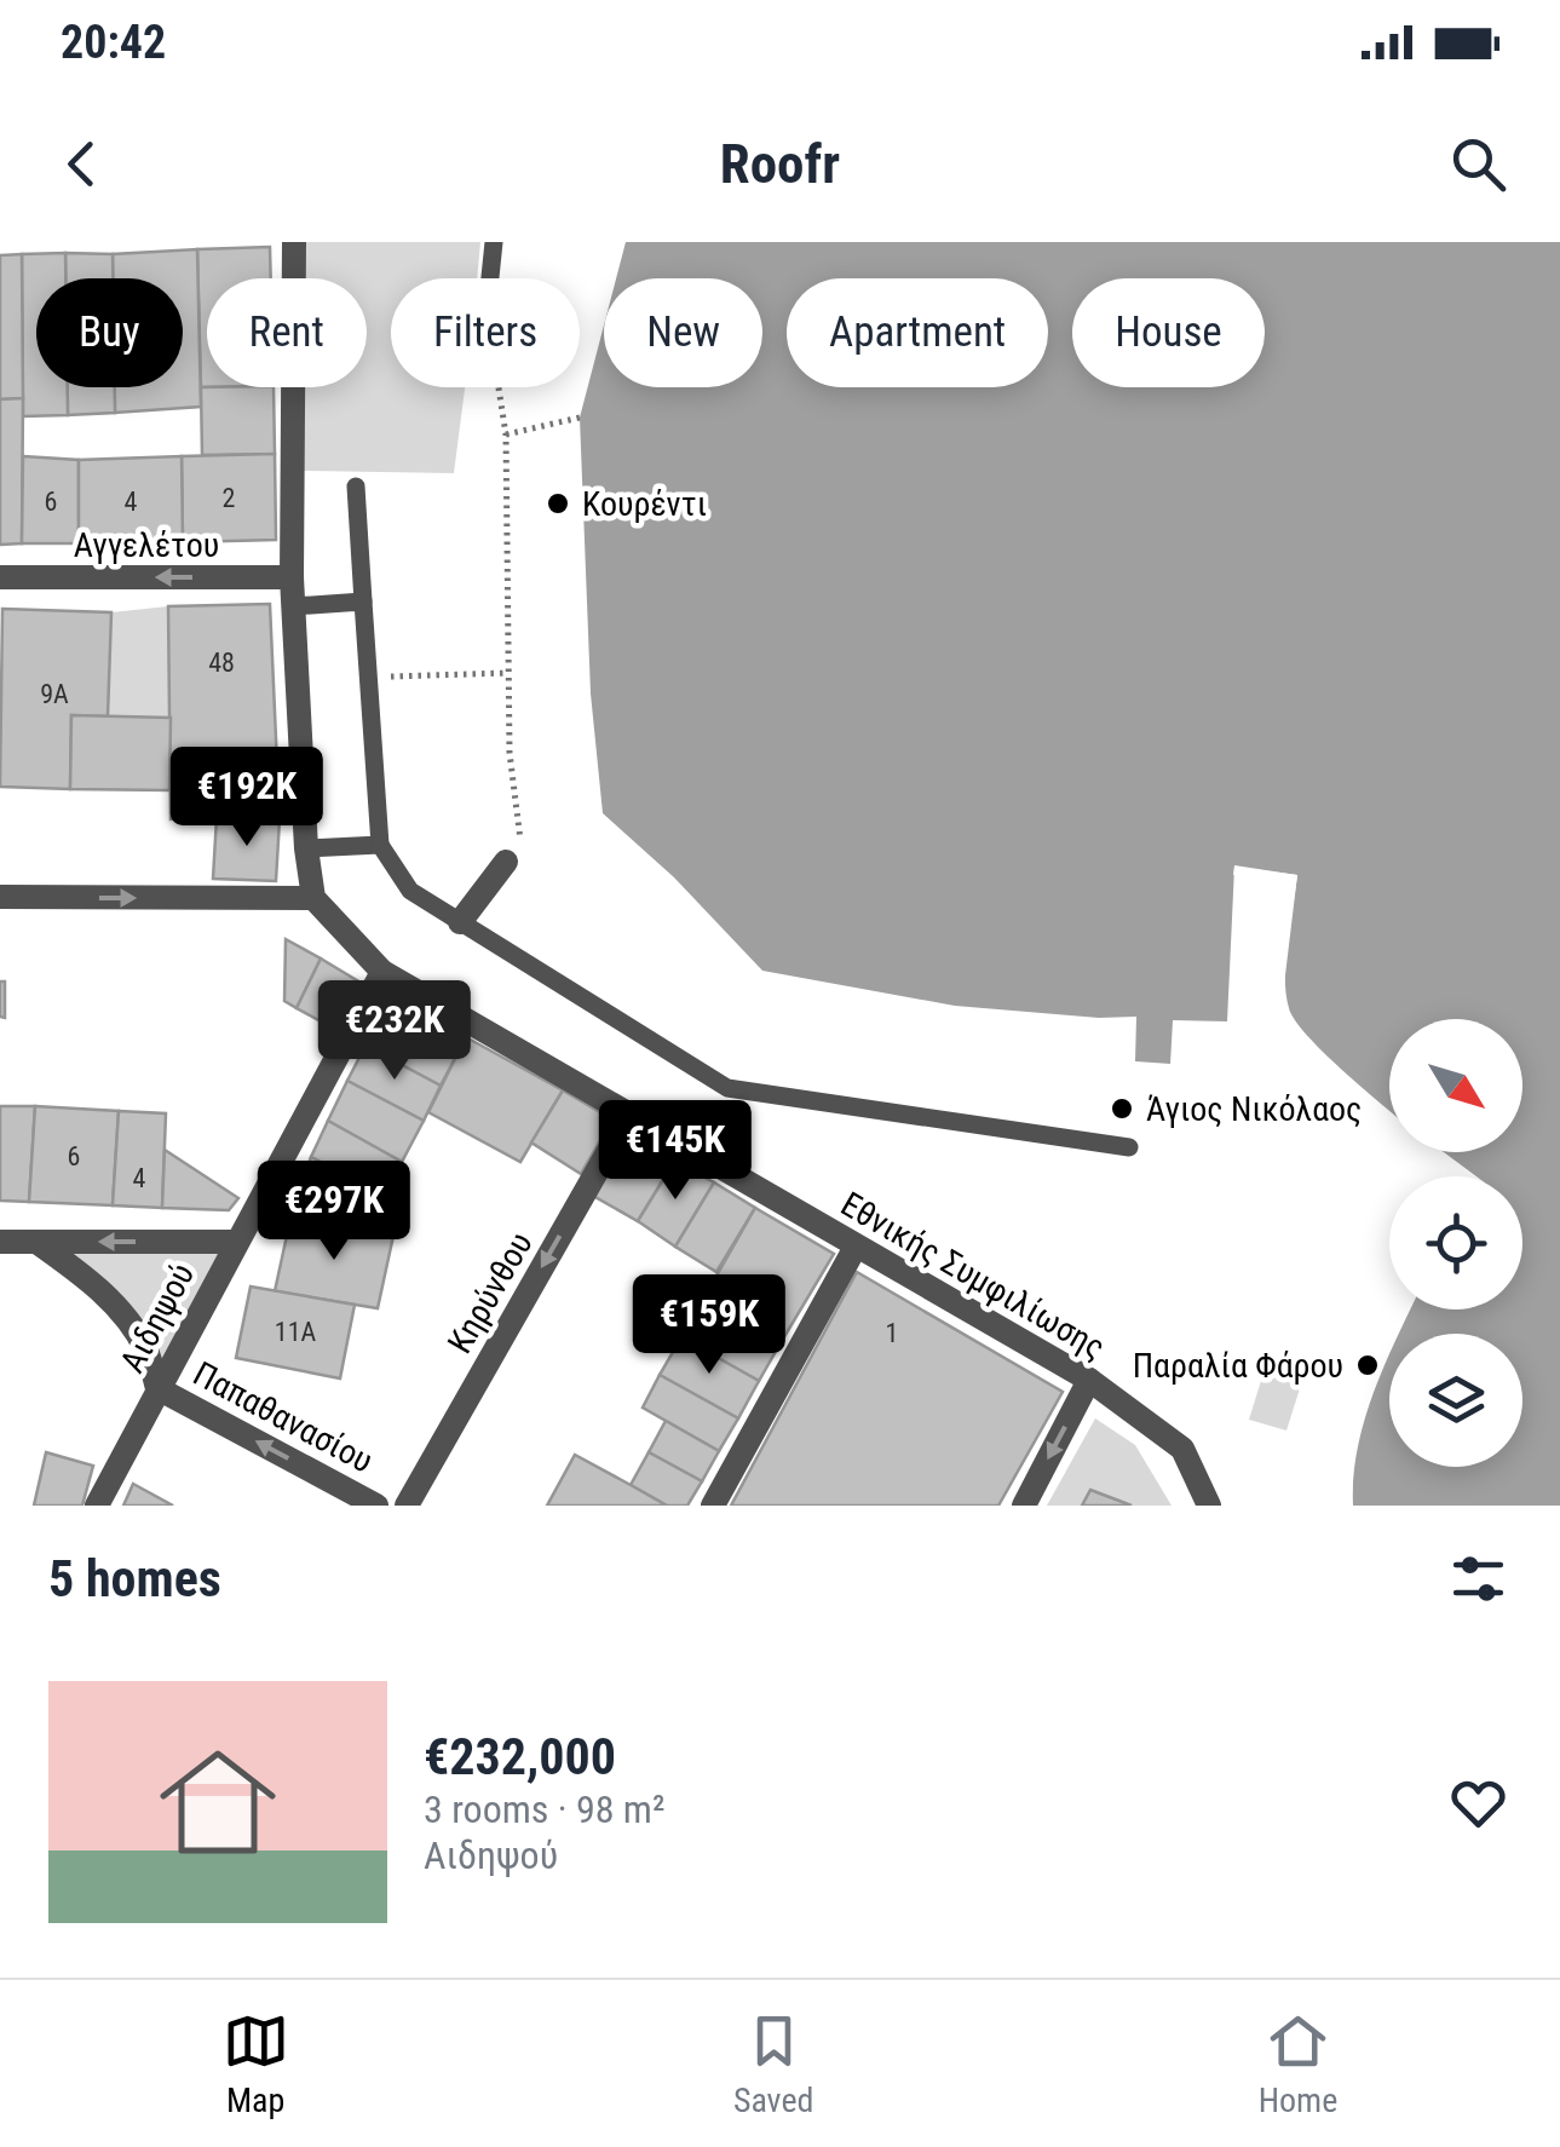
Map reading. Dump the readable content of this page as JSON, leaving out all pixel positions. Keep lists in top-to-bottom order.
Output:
{
  "streets": {
    "street": [
      "Αγγελέτου",
      "Εθνικής Συμφιλίωσης",
      "Κηρύνθου",
      "Αιδηψού",
      "Παπαθανασίου"
    ]
  },
  "crossings": [
    ["Εθνικής Συμφιλίωσης", "Κηρύνθου"],
    ["Εθνικής Συμφιλίωσης", "Αιδηψού"],
    ["Αιδηψού", "Παπαθανασίου"]
  ],
  "one_way": ["Αγγελέτου", "Κηρύνθου", "Παπαθανασίου"],
  "places": ["Κουρέντι", "Άγιος Νικόλαος", "Παραλία Φάρου"],
  "house_numbers": [
    "2",
    "6",
    "4",
    "48",
    "9Α",
    "6",
    "4",
    "11Α",
    "1"
  ],
  "north": "bottom right",
  "page": {
    "status": "20:42",
    "header": "Roofr",
    "chip": [
      "Buy",
      "Rent",
      "Filters",
      "New",
      "Apartment",
      "House"
    ],
    "price": [
      "€192K",
      "€232K",
      "€145K",
      "€297K",
      "€159K"
    ],
    "heading": "5 homes",
    "list": [
      {
        "name": "€232,000",
        "note": "3 rooms · 98 m² · Αιδηψού"
      }
    ],
    "tabs": ["Map", "Saved", "Home"]
  }
}
